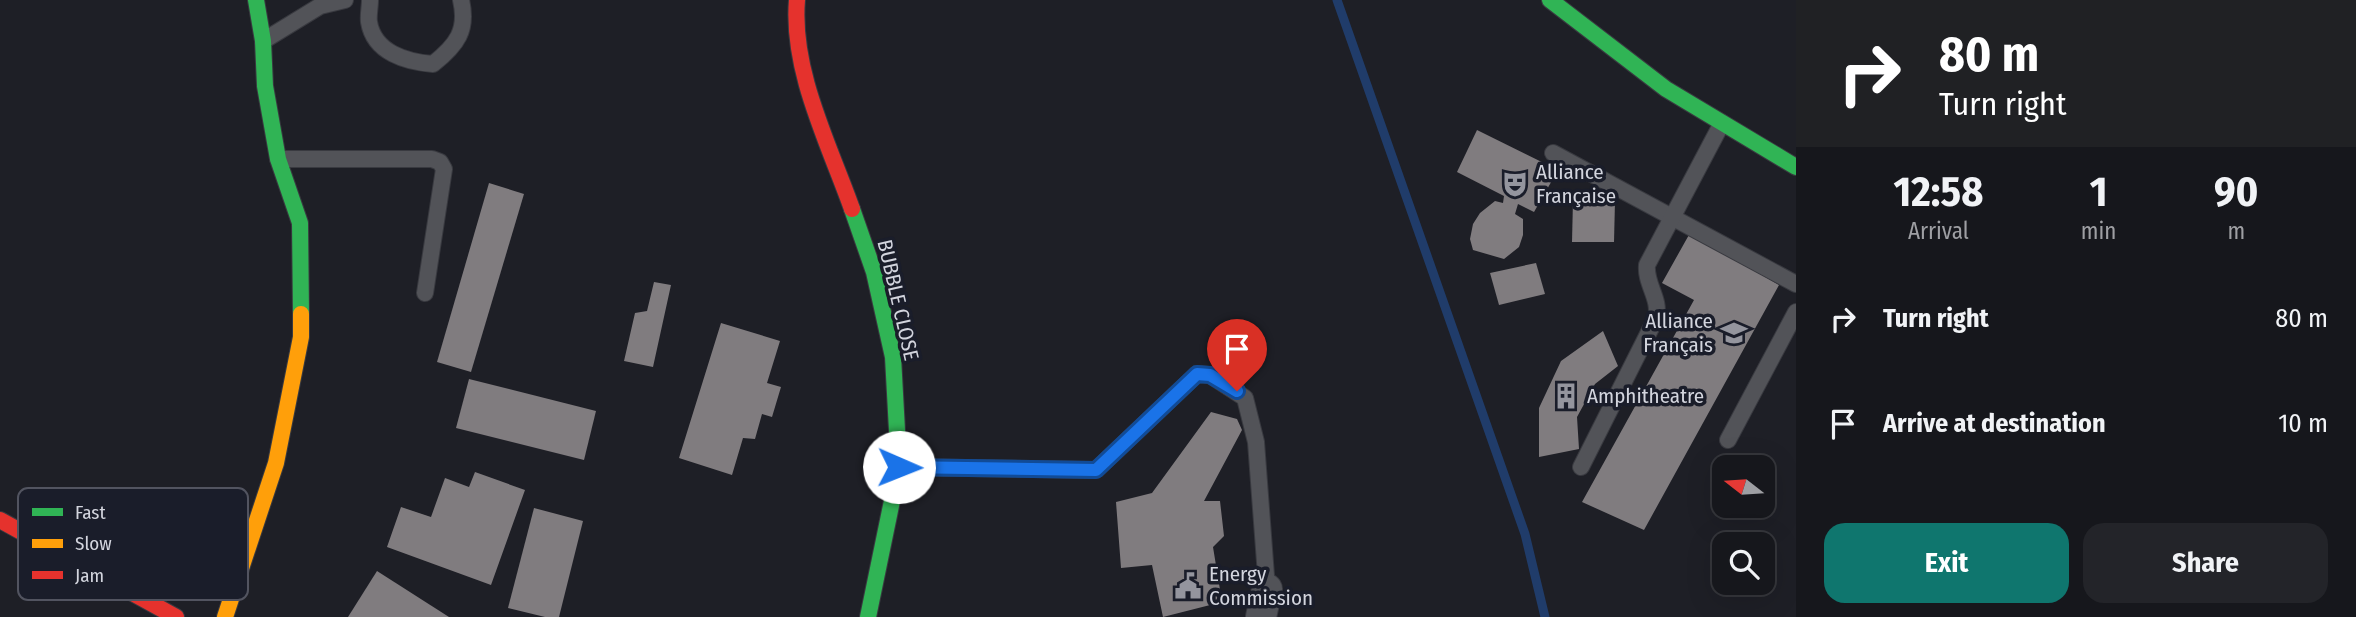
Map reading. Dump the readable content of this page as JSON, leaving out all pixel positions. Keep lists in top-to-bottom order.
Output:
{
  "streets": {
    "street": ["BUBBLE CLOSE"]
  },
  "places": {
    "theatre": ["Alliance Française"],
    "school or university": ["Alliance Français"],
    "building": ["Amphitheatre"],
    "public building": ["Energy Commission"]
  },
  "legend": ["Fast", "Slow", "Jam"],
  "north": "left",
  "page": {
    "turn": ["80 m", "Turn right"],
    "eta": [
      "12:58",
      "Arrival",
      "1",
      "min",
      "90",
      "m"
    ],
    "list": [
      {
        "name": "Turn right",
        "value": "80 m"
      },
      {
        "name": "Arrive at destination",
        "value": "10 m"
      }
    ],
    "buttons": ["Exit", "Share"]
  }
}
